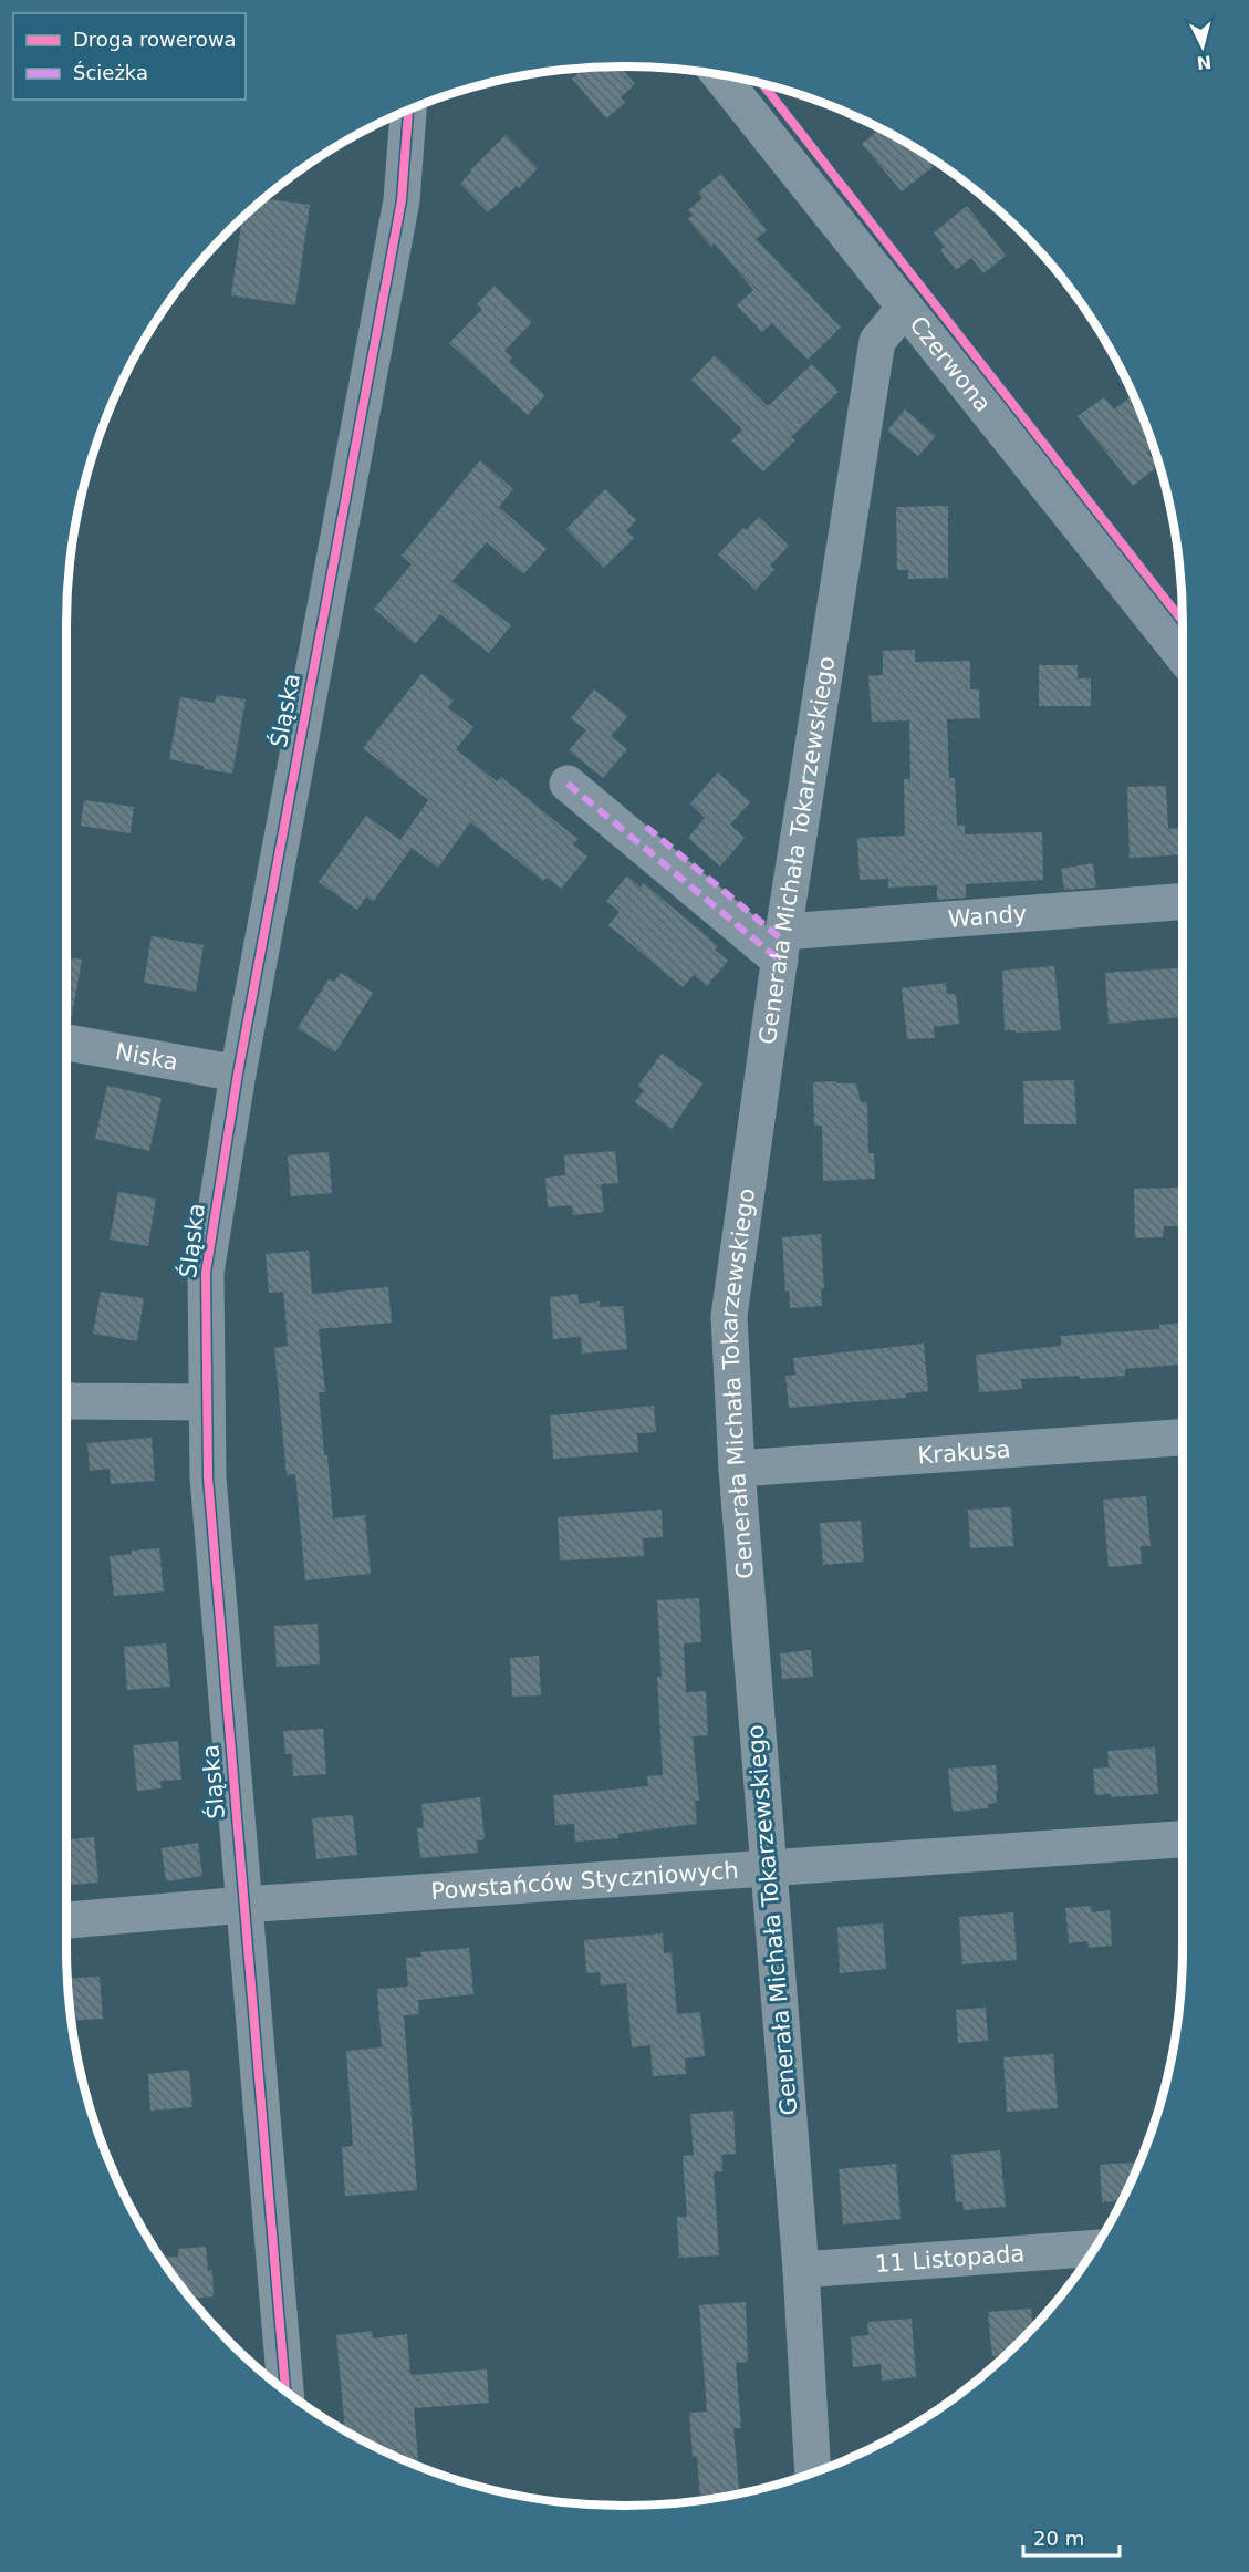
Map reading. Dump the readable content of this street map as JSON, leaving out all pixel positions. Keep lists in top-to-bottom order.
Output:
{
  "streets": {
    "main road": ["Czerwona"],
    "street": [
      "Śląska",
      "Generała Michała Tokarzewskiego",
      "Wandy",
      "Niska",
      "Krakusa",
      "Powstańców Styczniowych",
      "11 Listopada"
    ]
  },
  "crossings": [
    ["Czerwona", "Generała Michała Tokarzewskiego"],
    ["Śląska", "Niska"],
    ["Śląska", "Powstańców Styczniowych"],
    ["Generała Michała Tokarzewskiego", "Wandy"],
    ["Generała Michała Tokarzewskiego", "Krakusa"],
    ["Generała Michała Tokarzewskiego", "Powstańców Styczniowych"],
    ["Generała Michała Tokarzewskiego", "11 Listopada"]
  ],
  "legend": ["Droga rowerowa", "Ścieżka"],
  "scale_bar": "20 m",
  "north": "bottom"
}
